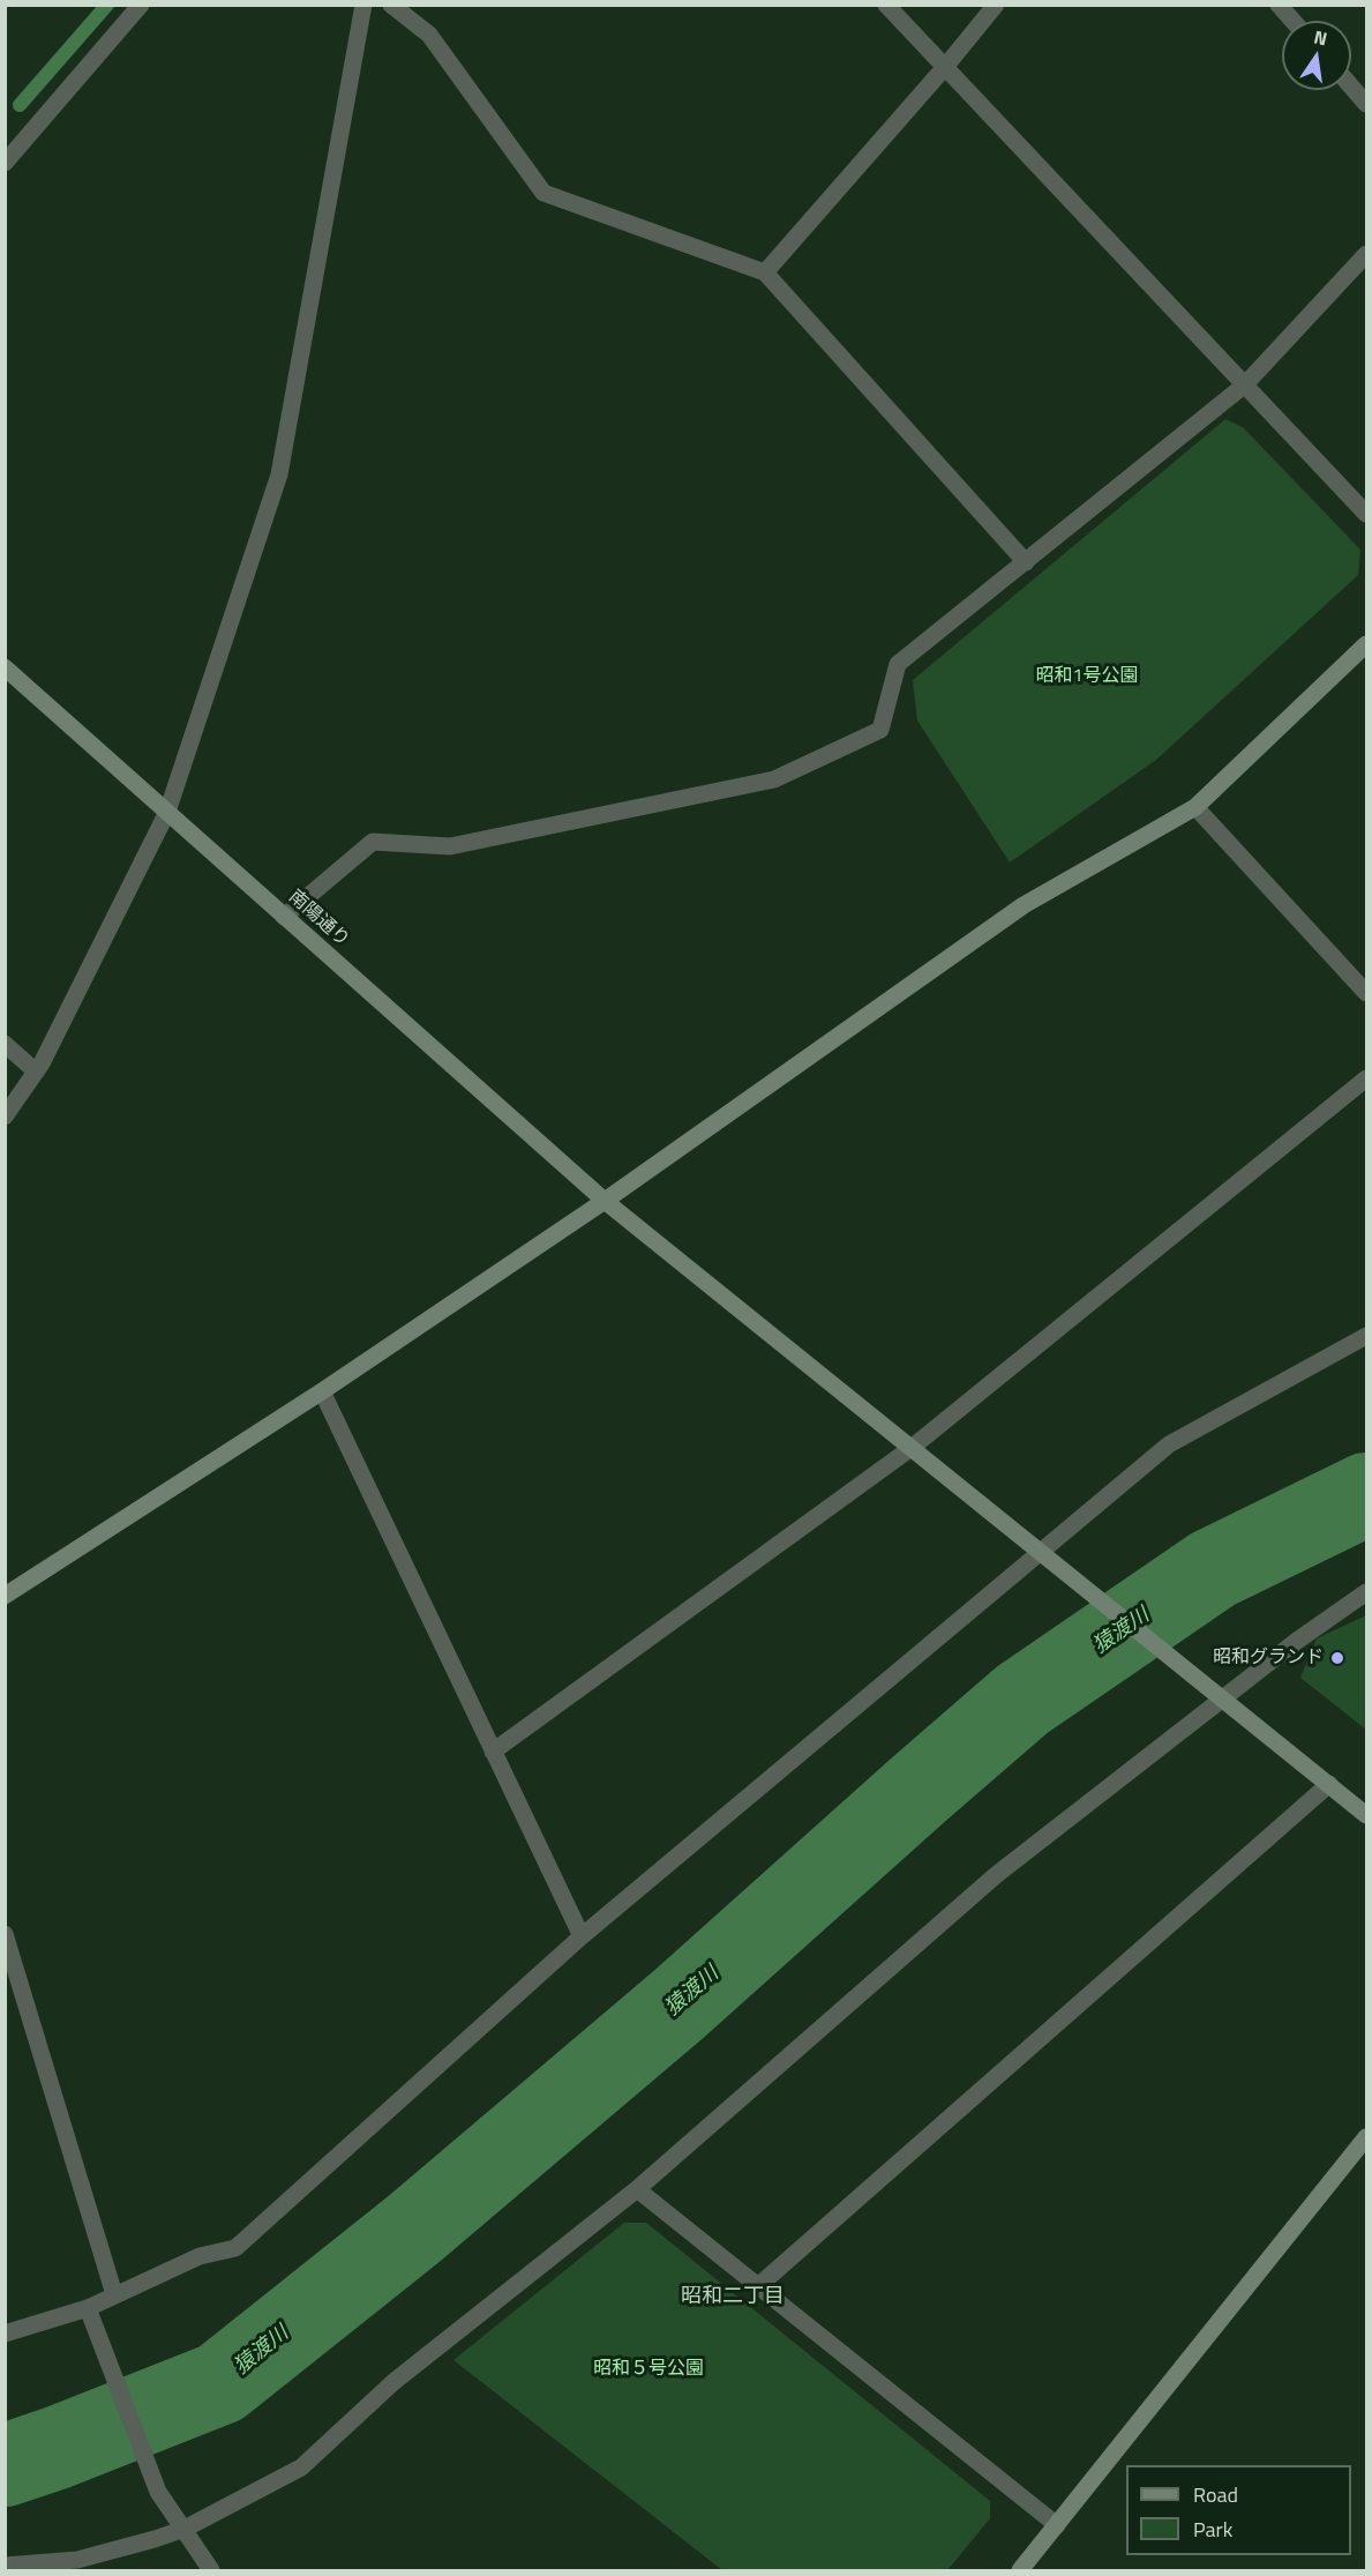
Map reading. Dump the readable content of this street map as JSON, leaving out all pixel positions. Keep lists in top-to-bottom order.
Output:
{
  "streets": {
    "street": ["南陽通り"]
  },
  "districts": ["昭和二丁目"],
  "water": ["猿渡川"],
  "parks": ["昭和1号公園", "昭和５号公園"],
  "places": ["昭和グランド"],
  "legend": ["Road", "Park"],
  "north": "top"
}
